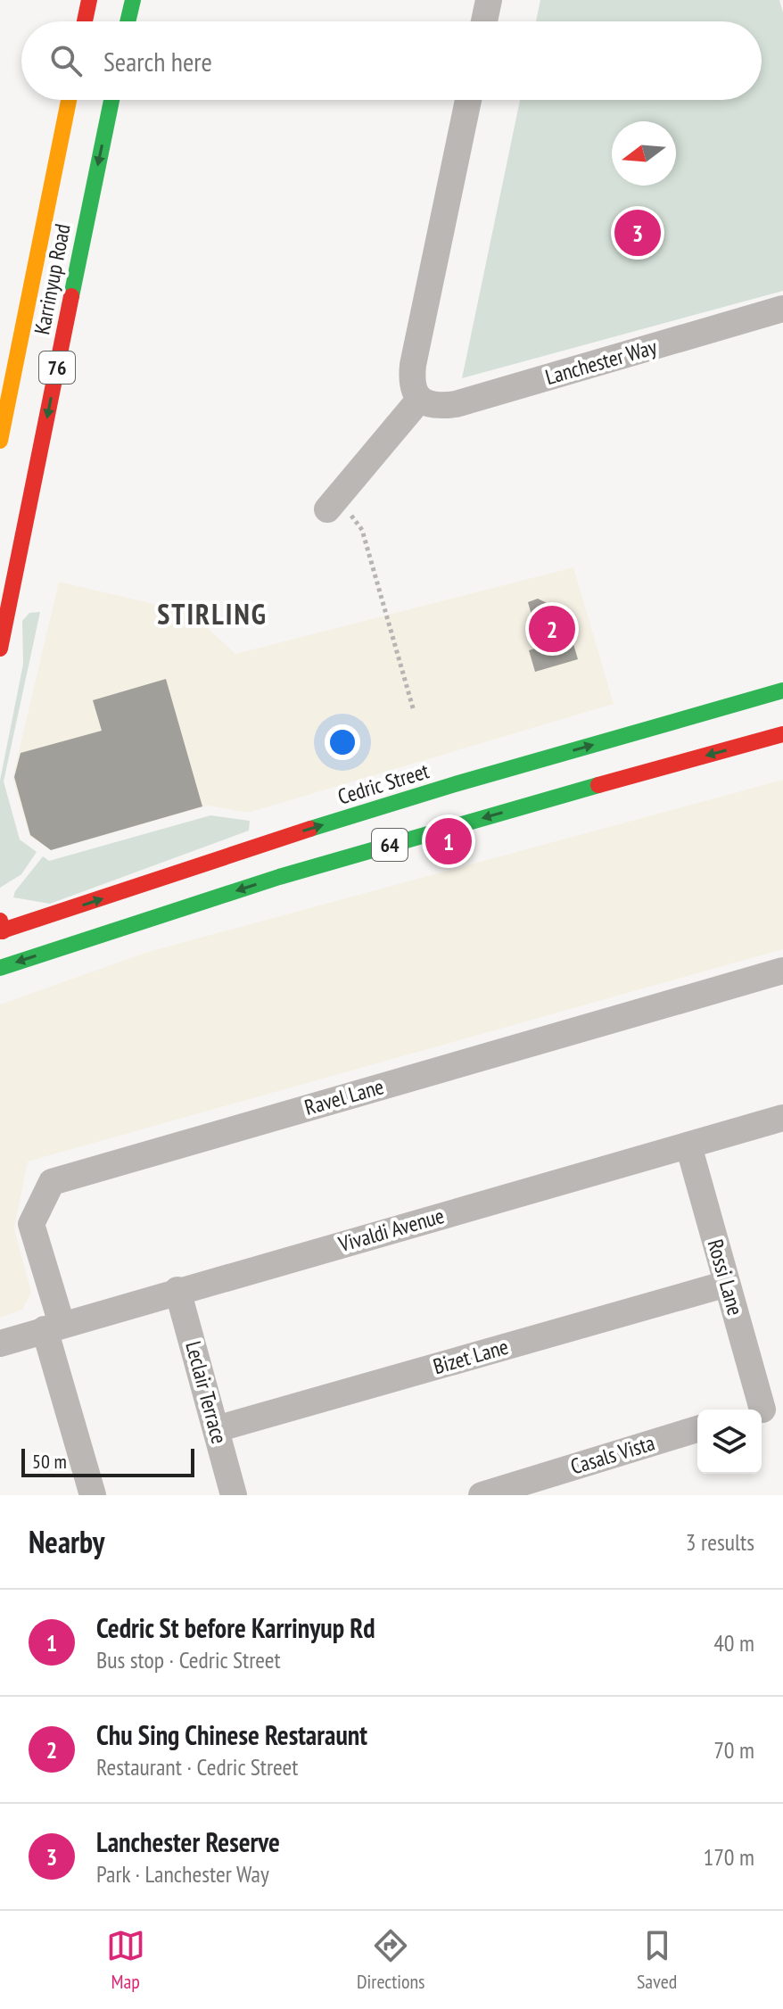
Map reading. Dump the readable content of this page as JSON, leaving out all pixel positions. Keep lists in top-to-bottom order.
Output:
{
  "streets": {
    "main road": [
      "Karrinyup Road",
      "76",
      "Cedric Street",
      "64"
    ],
    "street": [
      "Lanchester Way",
      "Ravel Lane",
      "Vivaldi Avenue",
      "Rossi Lane",
      "Bizet Lane",
      "Leclair Terrace",
      "Casals Vista"
    ]
  },
  "crossings": [
    ["Ravel Lane", "Vivaldi Avenue"],
    ["Vivaldi Avenue", "Rossi Lane"],
    ["Vivaldi Avenue", "Leclair Terrace"],
    ["Rossi Lane", "Bizet Lane"],
    ["Bizet Lane", "Leclair Terrace"]
  ],
  "districts": ["STIRLING"],
  "scale_bar": "50 m",
  "north": "left",
  "page": {
    "search": "Search here",
    "pins": ["3", "2", "1"],
    "scale": "50 m",
    "heading": ["Nearby", "3 results"],
    "list": [
      {
        "mark": "1",
        "name": "Cedric St before Karrinyup Rd",
        "note": "Bus stop · Cedric Street",
        "value": "40 m"
      },
      {
        "mark": "2",
        "name": "Chu Sing Chinese Restaraunt",
        "note": "Restaurant · Cedric Street",
        "value": "70 m"
      },
      {
        "mark": "3",
        "name": "Lanchester Reserve",
        "note": "Park · Lanchester Way",
        "value": "170 m"
      }
    ],
    "nav": ["Map", "Directions", "Saved"]
  }
}
